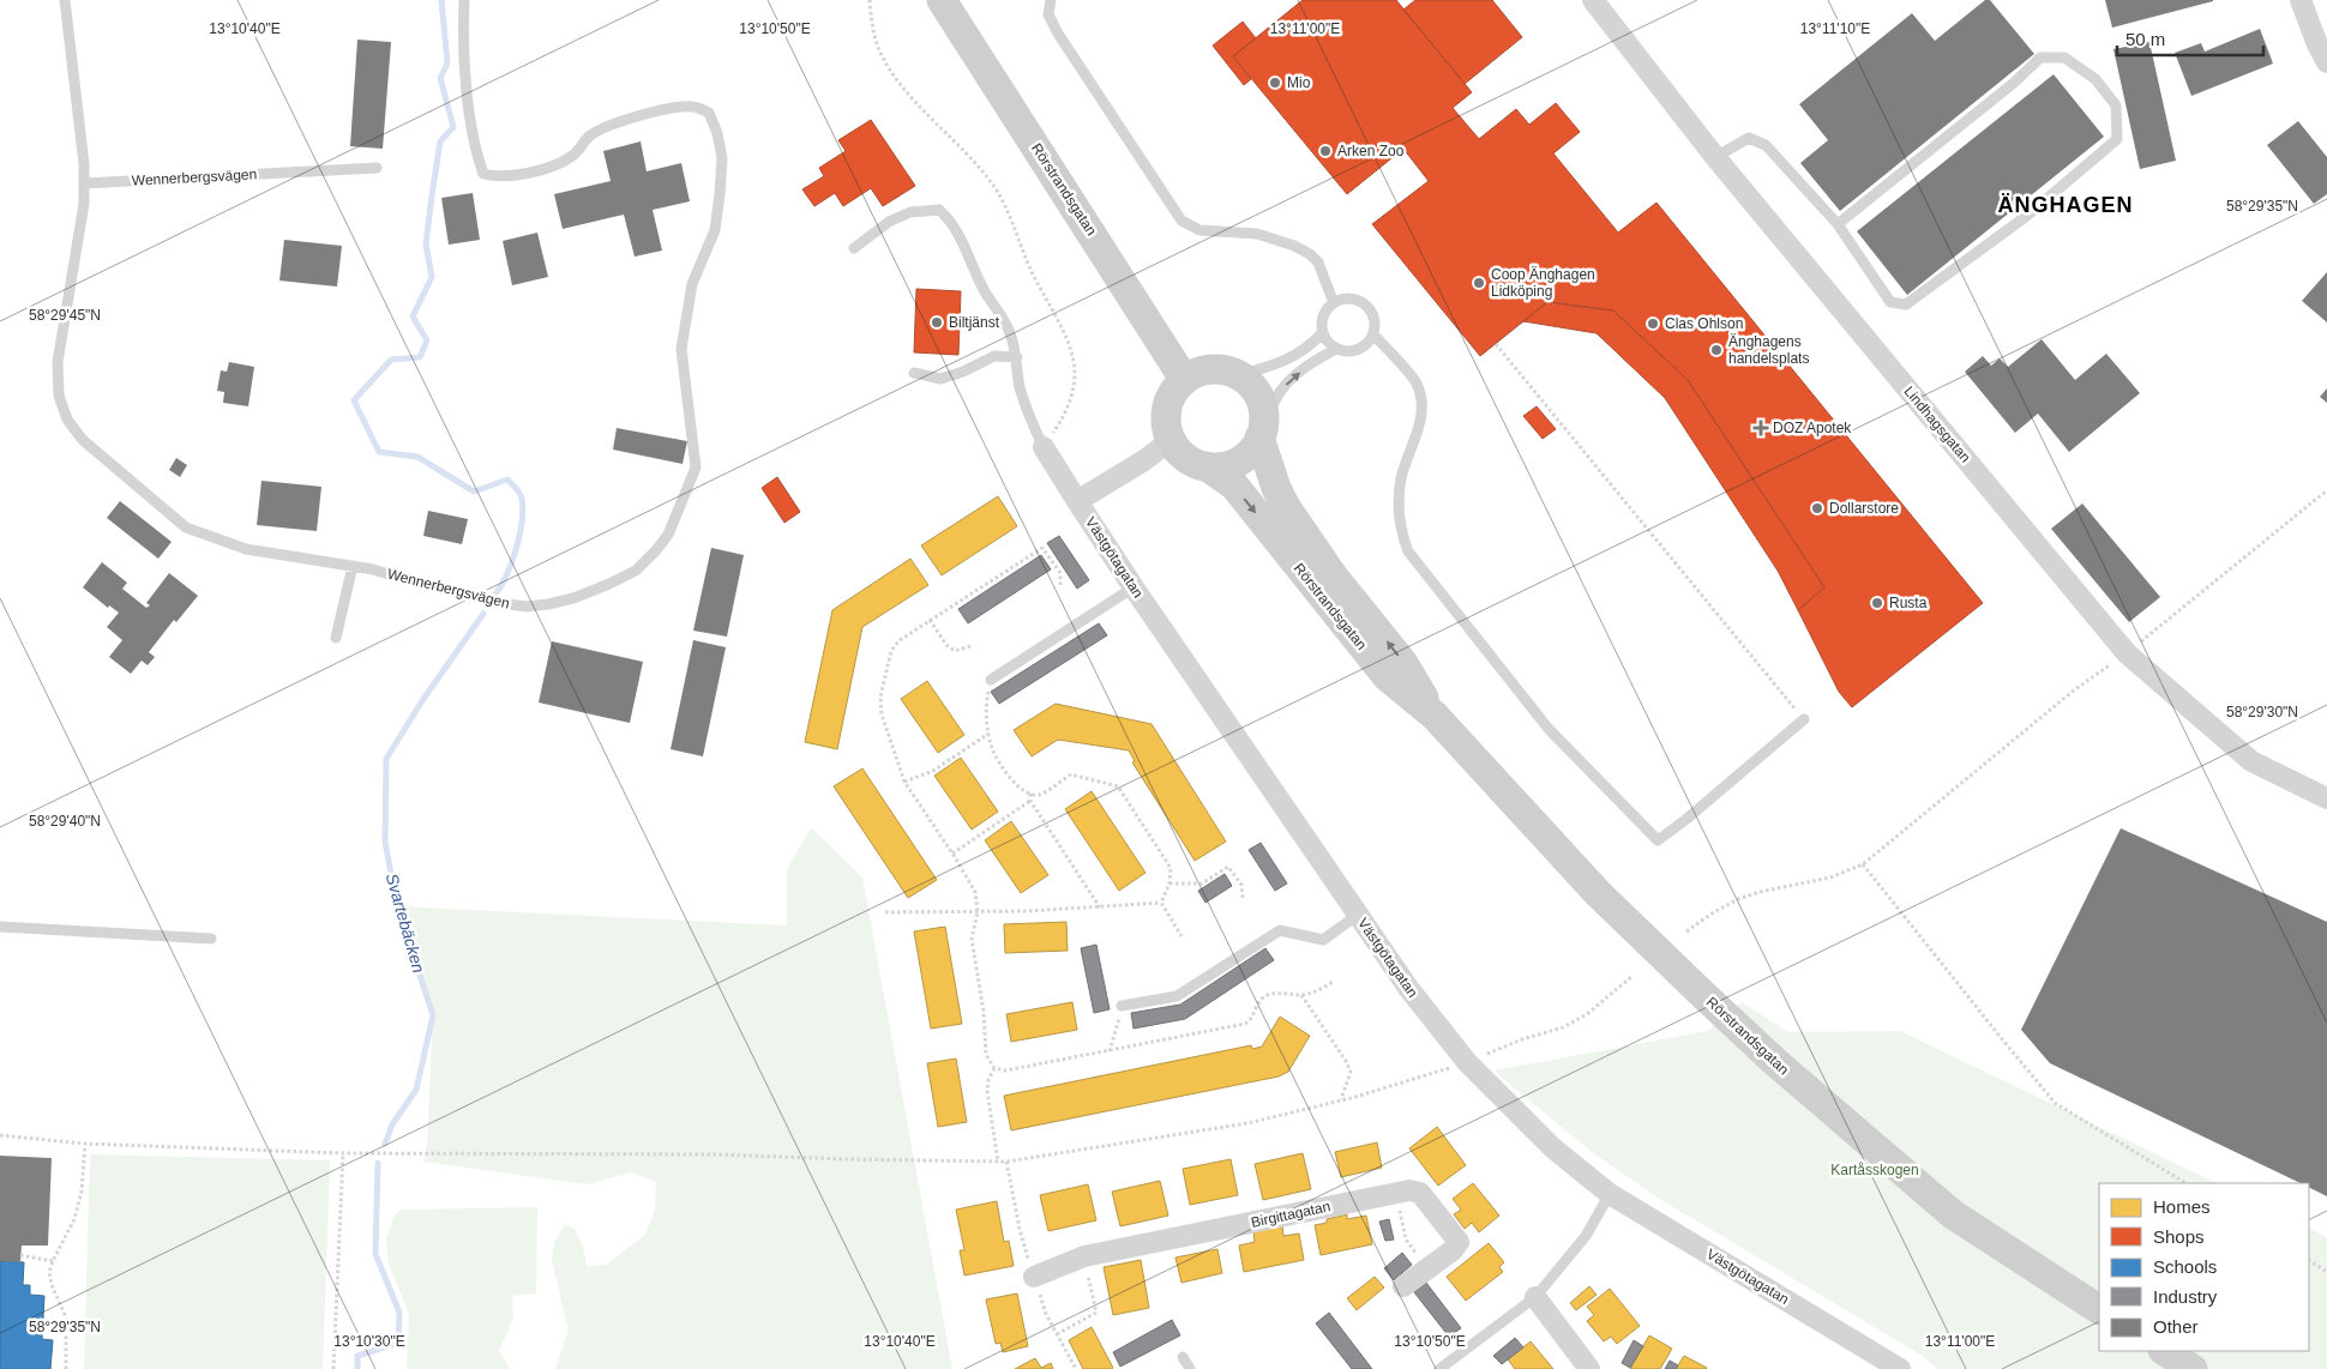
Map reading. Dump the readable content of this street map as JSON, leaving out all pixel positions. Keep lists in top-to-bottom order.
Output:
{
  "streets": {
    "main road": ["Rörstrandsgatan"],
    "street": ["Lindhagsgatan", "Västgötagatan", "Birgittagatan"],
    "lane": ["Wennerbergsvägen"]
  },
  "crossings": [
    ["Rörstrandsgatan", "Västgötagatan"]
  ],
  "districts": ["ÄNGHAGEN"],
  "water": ["Svartebäcken"],
  "parks": ["Kartåsskogen"],
  "places": {
    "other": [
      "Mio",
      "Arken Zoo",
      "Coop Änghagen Lidköping",
      "Biltjänst",
      "Clas Ohlson",
      "Änghagens handelsplats",
      "Dollarstore",
      "Rusta"
    ],
    "health": ["DOZ Apotek"]
  },
  "legend": [
    "Homes",
    "Shops",
    "Schools",
    "Industry",
    "Other"
  ],
  "scale_bar": "50 m",
  "coordinates": [
    "13°10'40\"E",
    "13°10'50\"E",
    "13°11'00\"E",
    "13°11'10\"E",
    "58°29'35\"N",
    "58°29'45\"N",
    "58°29'30\"N",
    "58°29'40\"N",
    "13°10'30\"E"
  ]
}
